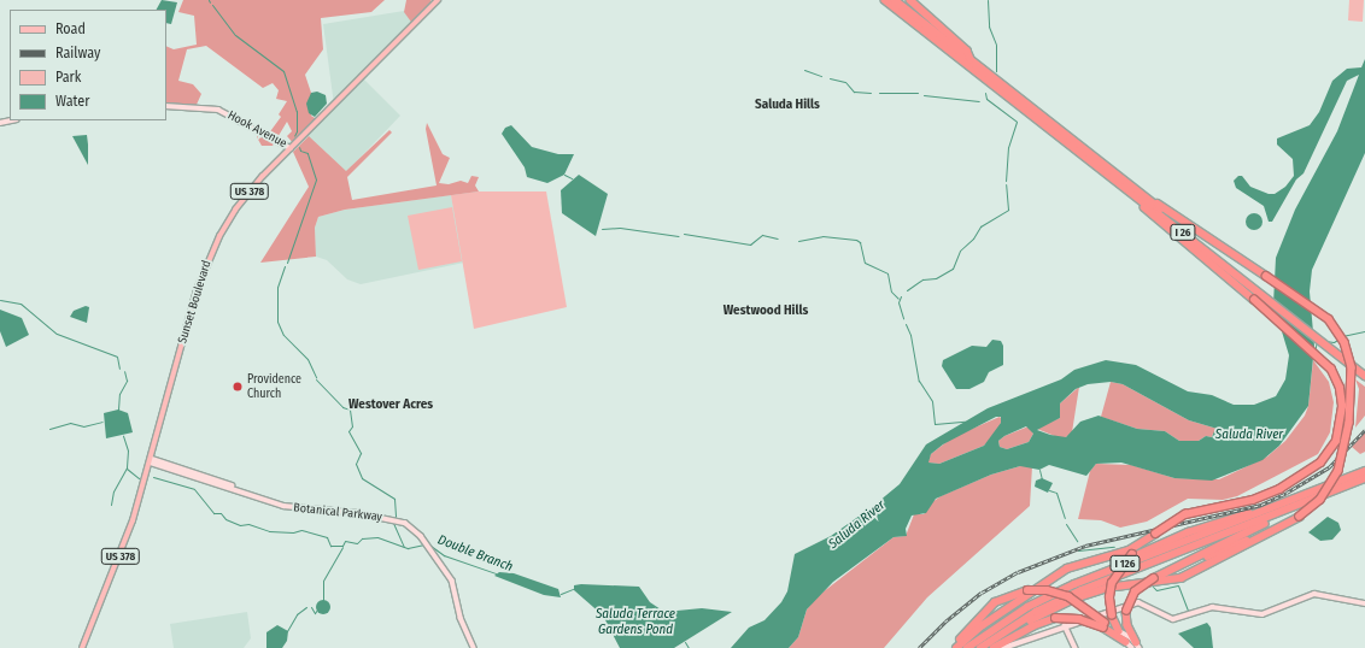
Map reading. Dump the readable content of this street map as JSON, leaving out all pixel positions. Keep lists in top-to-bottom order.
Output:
{
  "streets": {
    "highway": ["I 26", "I 126"],
    "main road": ["US 378", "Sunset Boulevard"],
    "street": ["Hook Avenue", "Botanical Parkway"]
  },
  "crossings": [
    ["Hook Avenue", "Sunset Boulevard"],
    ["Sunset Boulevard", "Botanical Parkway"]
  ],
  "districts": ["Saluda Hills", "Westwood Hills", "Westover Acres"],
  "water": ["Saluda River", "Double Branch", "Saluda Terrace Gardens Pond"],
  "places": ["Providence Church"],
  "legend": [
    "Road",
    "Railway",
    "Park",
    "Water"
  ]
}
